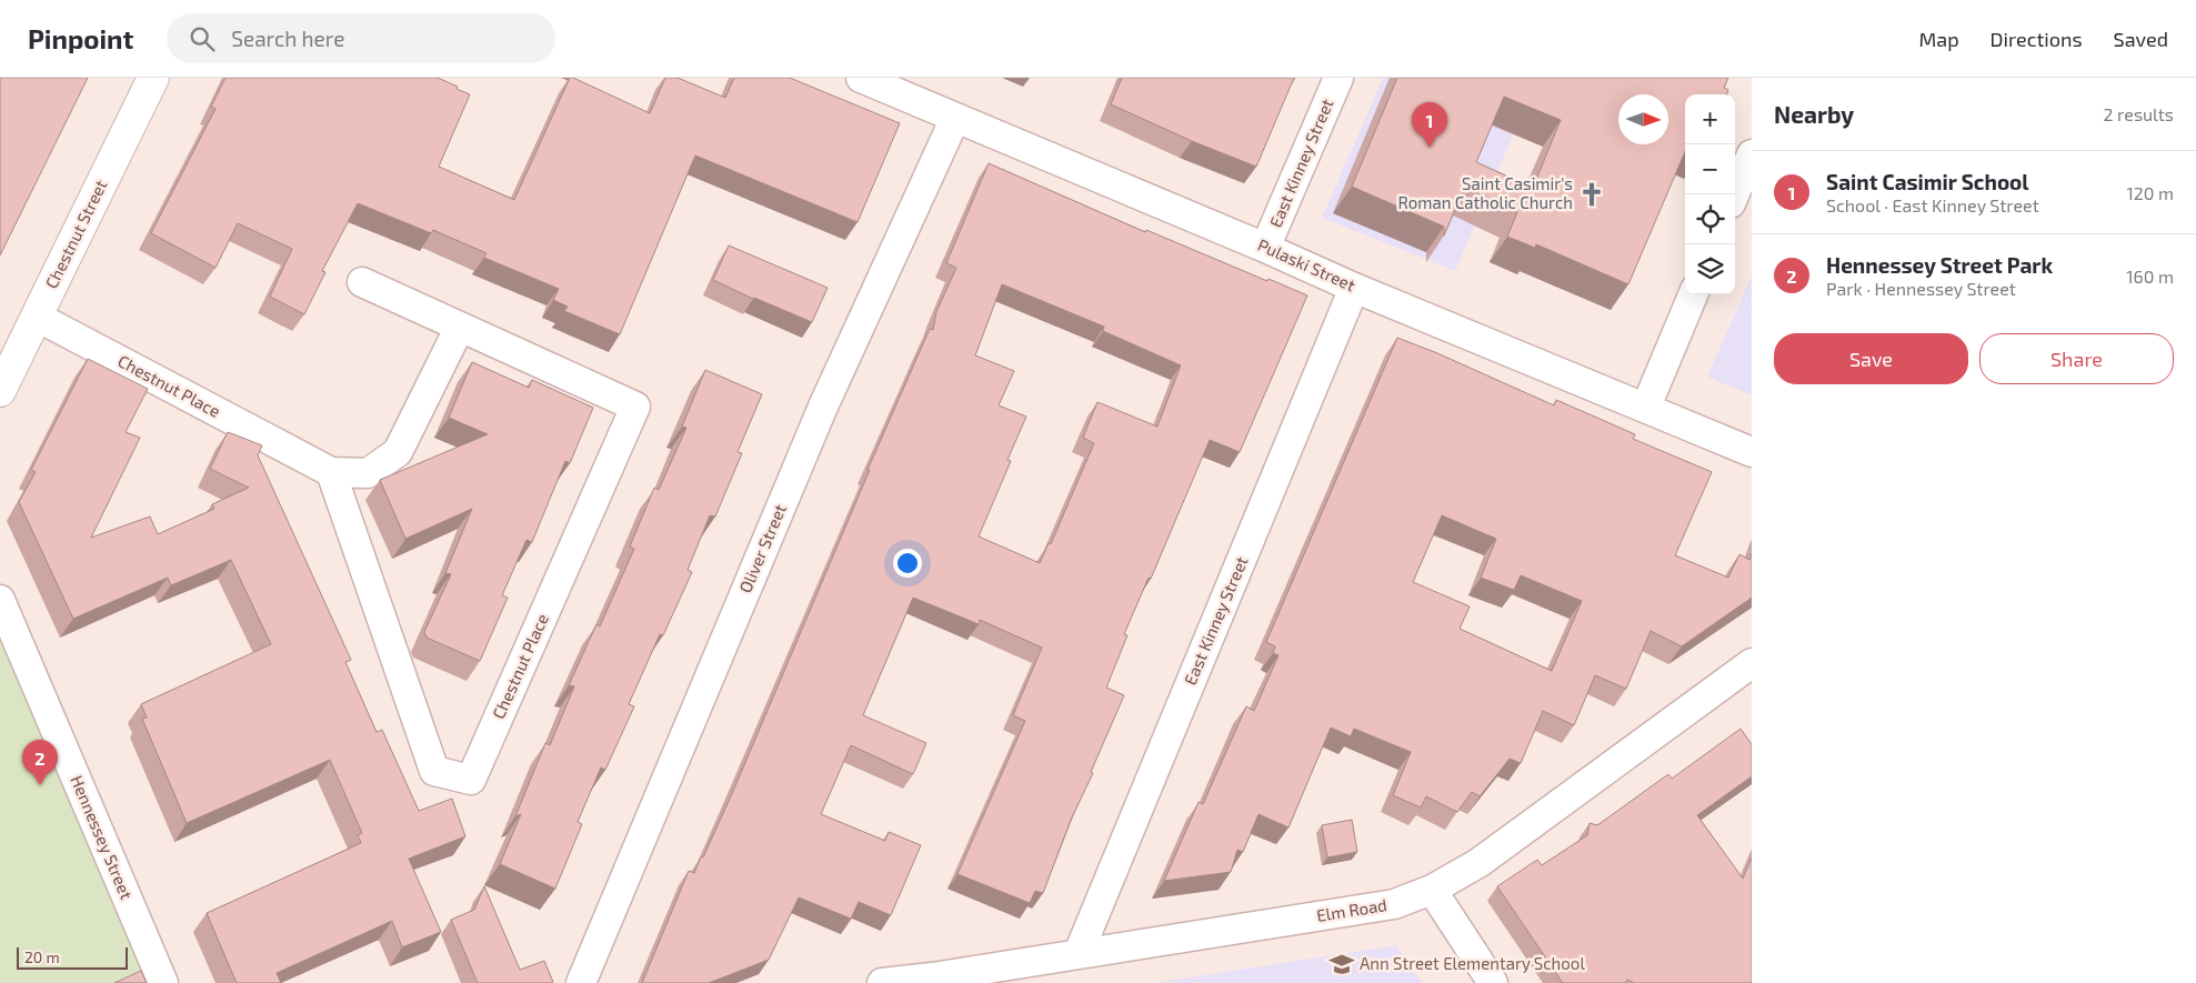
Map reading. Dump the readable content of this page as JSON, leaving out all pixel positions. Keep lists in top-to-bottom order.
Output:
{
  "streets": {
    "street": [
      "East Kinney Street",
      "Chestnut Street",
      "Pulaski Street",
      "Chestnut Place",
      "Oliver Street",
      "Hennessey Street",
      "Elm Road"
    ]
  },
  "crossings": [
    ["East Kinney Street", "Pulaski Street"],
    ["East Kinney Street", "Elm Road"],
    ["Chestnut Street", "Chestnut Place"],
    ["Pulaski Street", "Oliver Street"]
  ],
  "places": {
    "church": ["Saint Casimir's Roman Catholic Church"],
    "school or university": ["Ann Street Elementary School"]
  },
  "scale_bar": "20 m",
  "north": "right",
  "page": {
    "header": "Pinpoint",
    "search": "Search here",
    "nav": ["Map", "Directions", "Saved"],
    "heading": ["Nearby", "2 results"],
    "map_buttons": ["+", "−"],
    "pins": ["1", "2"],
    "list": [
      {
        "mark": "1",
        "name": "Saint Casimir School",
        "note": "School · East Kinney Street",
        "value": "120 m"
      },
      {
        "mark": "2",
        "name": "Hennessey Street Park",
        "note": "Park · Hennessey Street",
        "value": "160 m"
      }
    ],
    "buttons": ["Save", "Share"],
    "scale": "20 m"
  }
}
